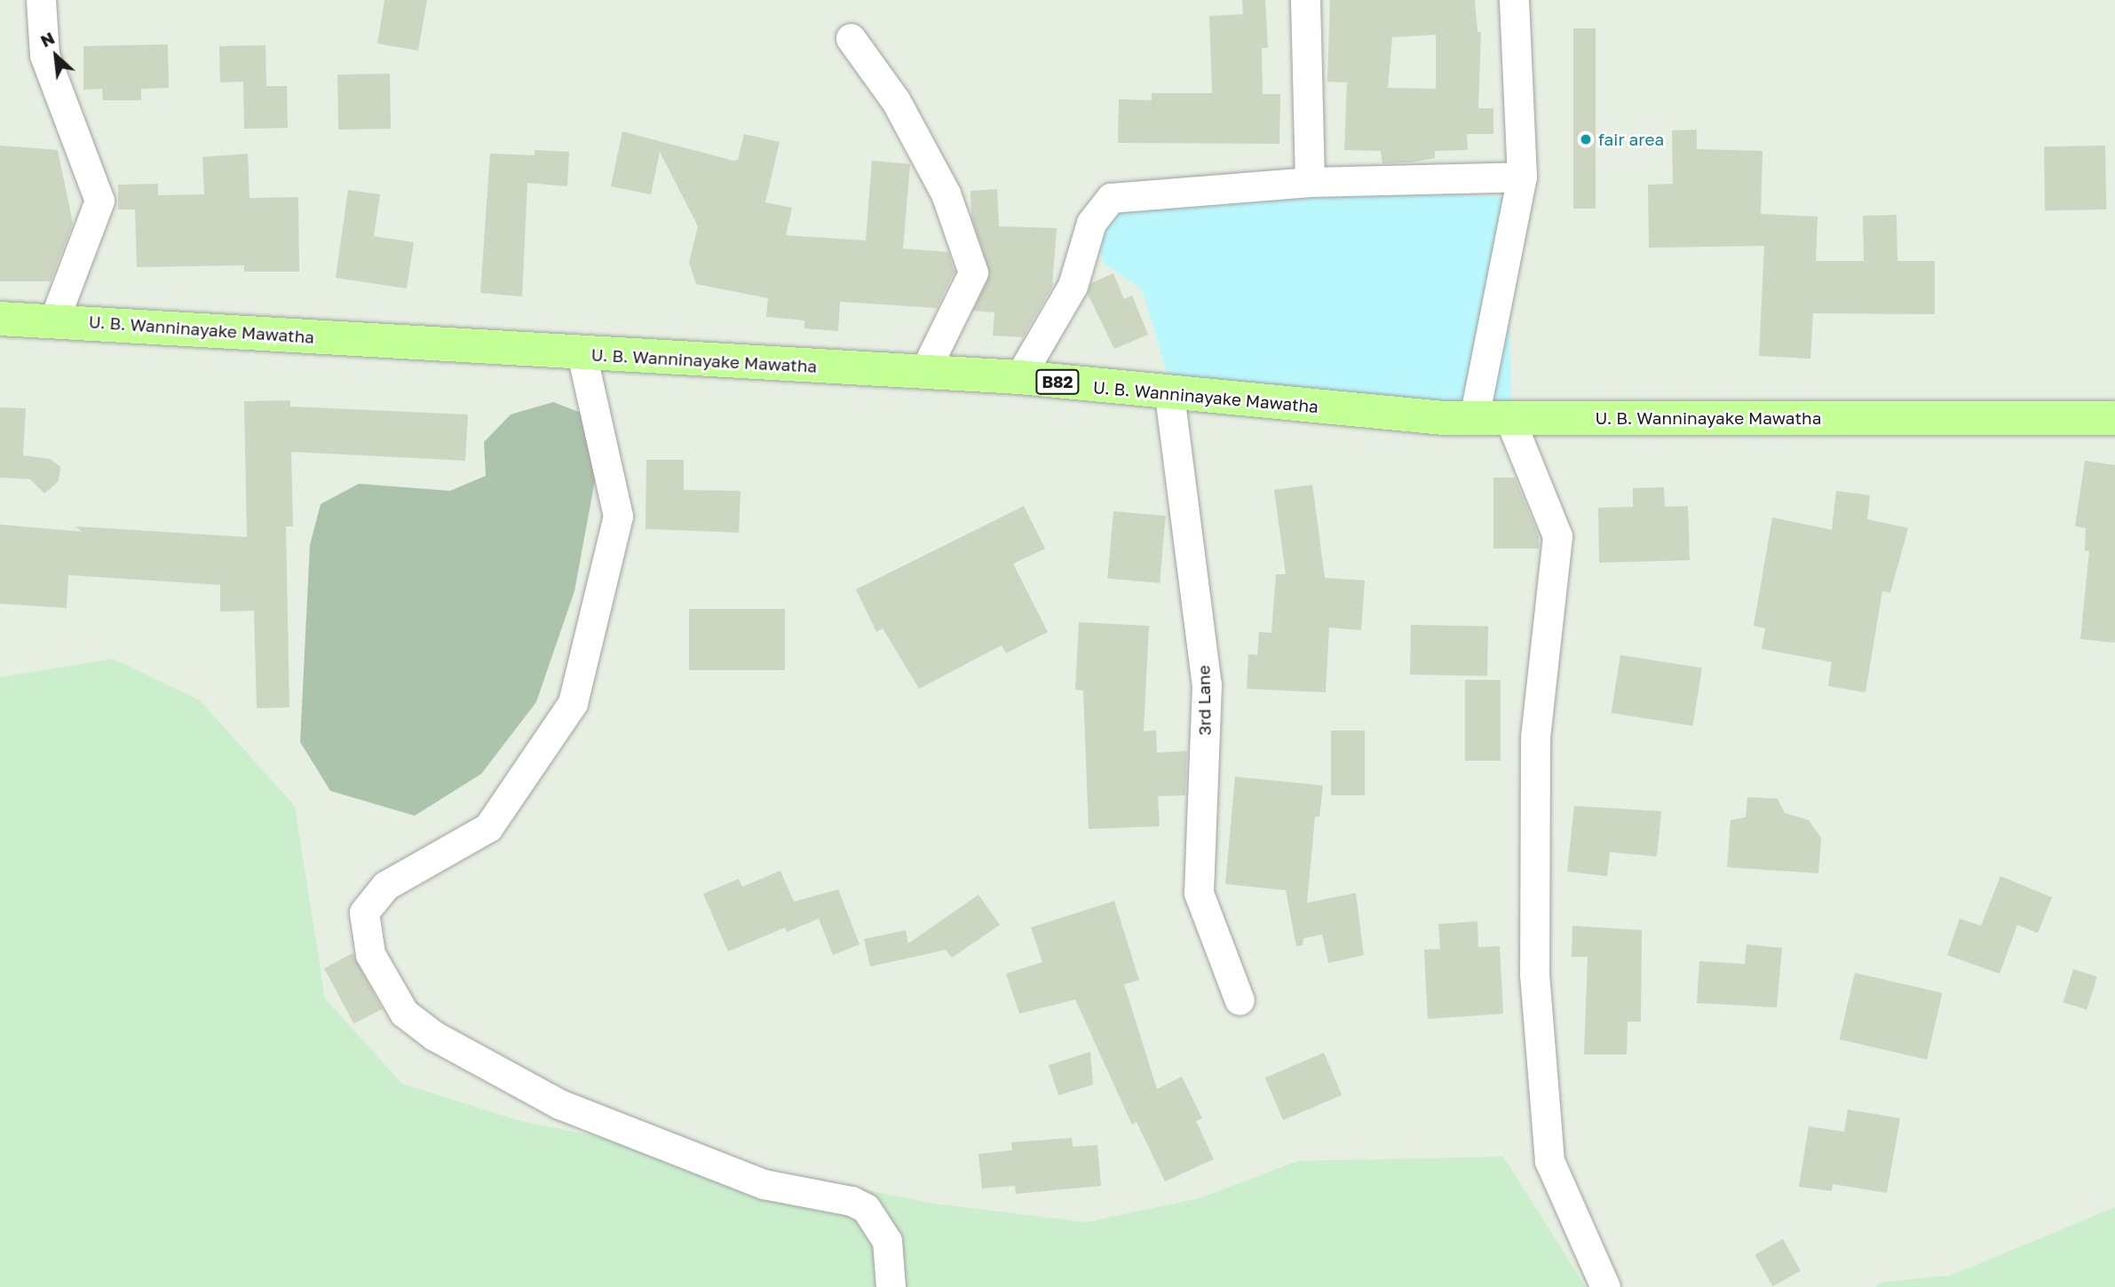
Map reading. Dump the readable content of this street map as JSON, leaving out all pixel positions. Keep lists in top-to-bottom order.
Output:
{
  "streets": {
    "main road": ["U. B. Wanninayake Mawatha", "B82"],
    "street": ["3rd Lane"]
  },
  "crossings": [
    ["U. B. Wanninayake Mawatha", "3rd Lane"]
  ],
  "places": ["fair area"],
  "north": "top left"
}
